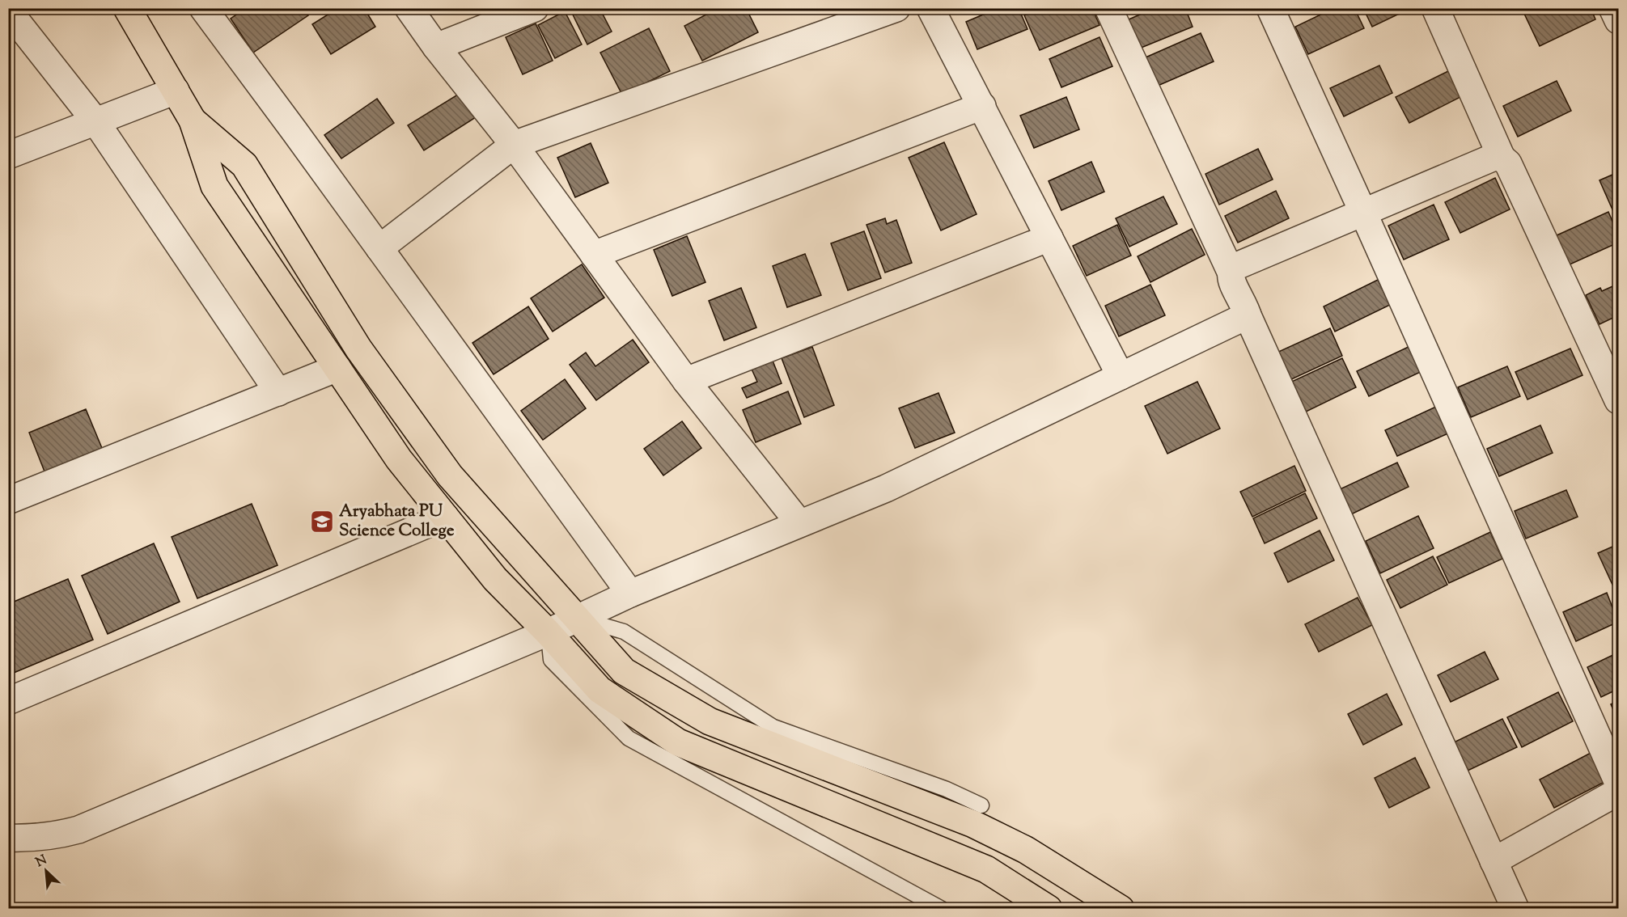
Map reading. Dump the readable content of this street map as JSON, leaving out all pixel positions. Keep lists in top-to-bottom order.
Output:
{
  "places": {
    "school or university": ["Aryabhata PU Science College"]
  },
  "north": "top left"
}
